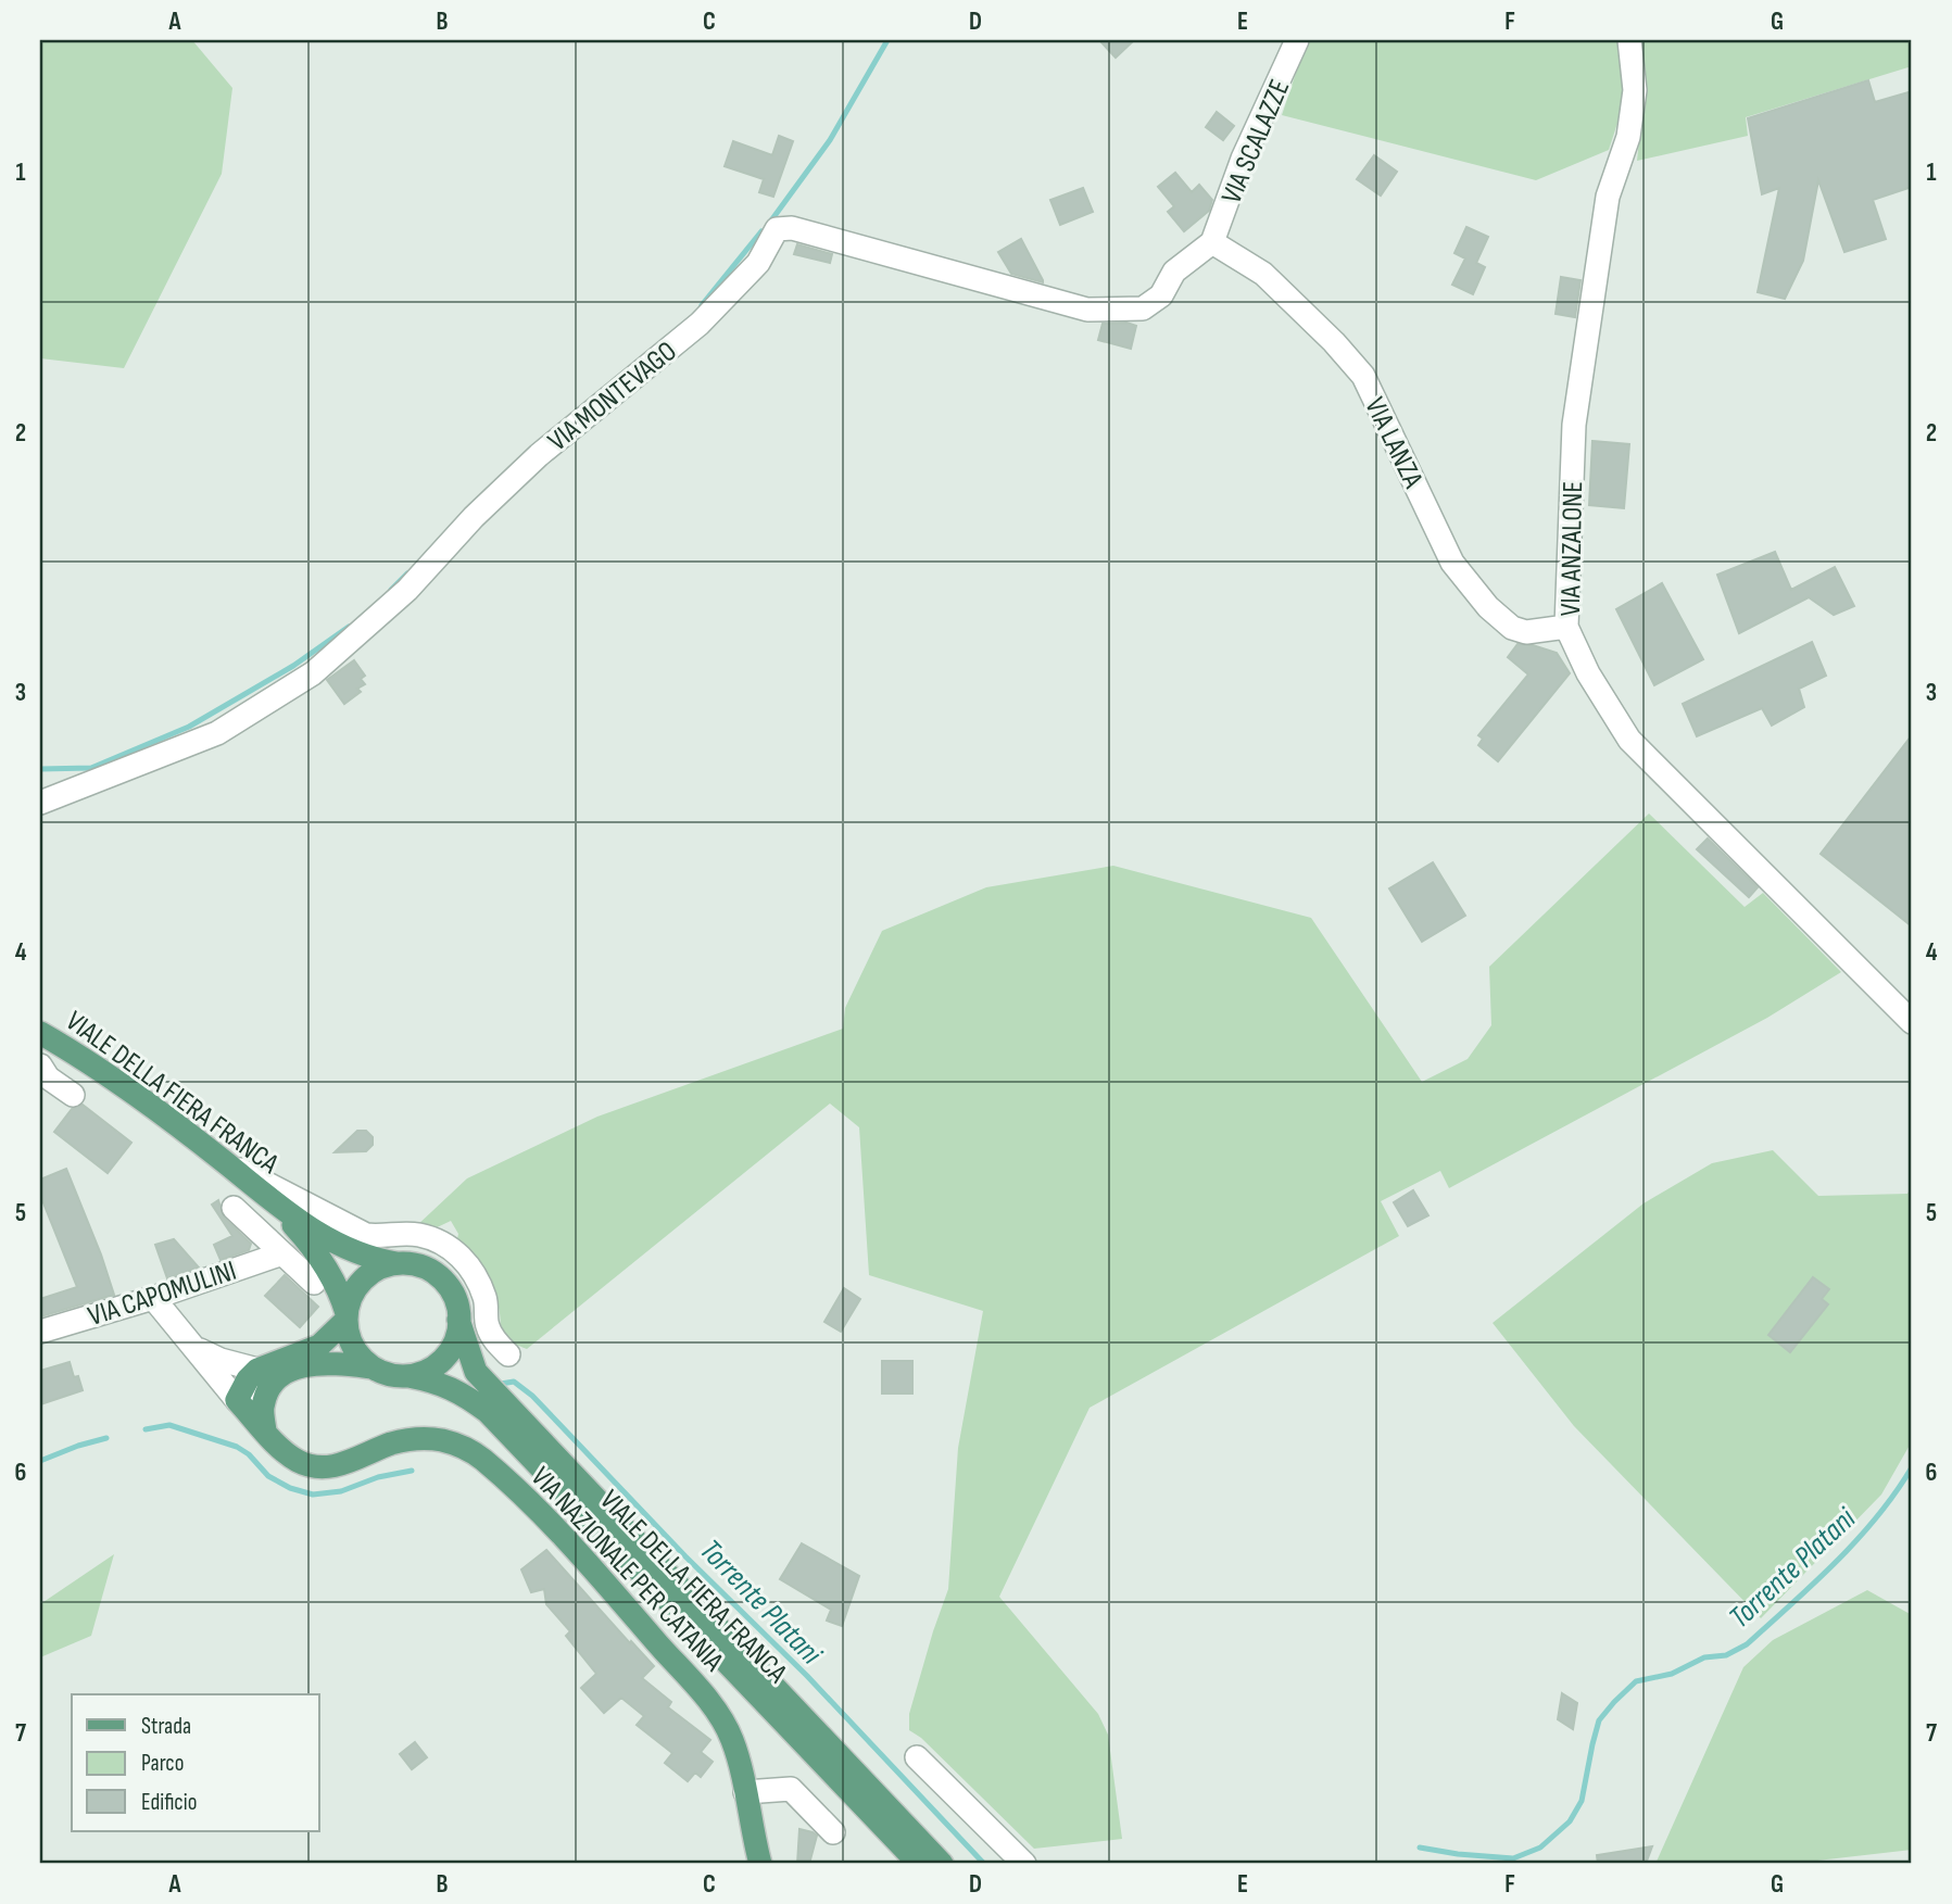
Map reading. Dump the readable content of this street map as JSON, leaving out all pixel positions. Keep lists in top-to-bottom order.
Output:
{
  "streets": {
    "main road": ["VIALE DELLA FIERA FRANCA", "VIA NAZIONALE PER CATANIA"],
    "street": [
      "VIA SCALAZZE",
      "VIA MONTEVAGO",
      "VIA LANZA",
      "VIA ANZALONE",
      "VIA CAPOMULINI"
    ]
  },
  "crossings": [
    ["VIA SCALAZZE", "VIA MONTEVAGO"],
    ["VIA SCALAZZE", "VIA LANZA"],
    ["VIA MONTEVAGO", "VIA LANZA"],
    ["VIA LANZA", "VIA ANZALONE"]
  ],
  "water": ["Torrente Platani"],
  "legend": ["Strada", "Parco", "Edificio"],
  "grid": {
    "columns": [
      "A",
      "B",
      "C",
      "D",
      "E",
      "F",
      "G"
    ],
    "rows": [
      "1",
      "2",
      "3",
      "4",
      "5",
      "6",
      "7"
    ]
  }
}
